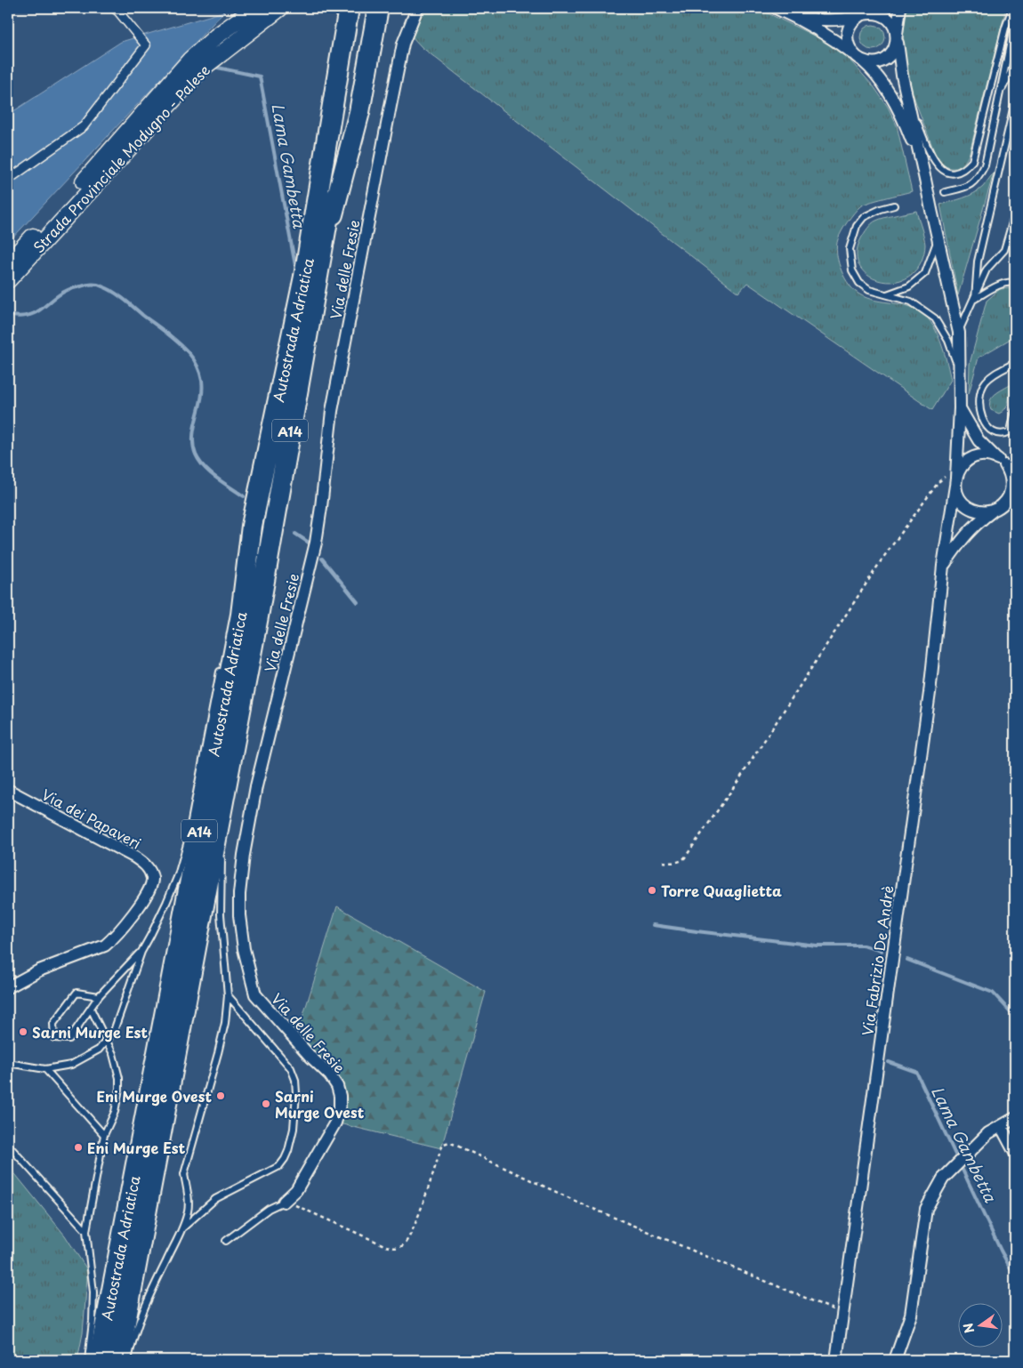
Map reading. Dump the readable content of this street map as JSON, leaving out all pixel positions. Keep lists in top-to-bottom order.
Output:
{
  "streets": {
    "highway": ["Autostrada Adriatica", "A14"],
    "main road": ["Strada Provinciale Modugno - Palese"],
    "street": ["Via delle Fresie", "Via dei Papaveri", "Via Fabrizio De Andrè"]
  },
  "crossings": [
    ["Autostrada Adriatica", "A14"]
  ],
  "water": ["Lama Gambetta"],
  "places": [
    "Torre Quaglietta",
    "Sarni Murge Est",
    "Eni Murge Ovest",
    "Sarni Murge Ovest",
    "Eni Murge Est"
  ],
  "north": "left"
}
